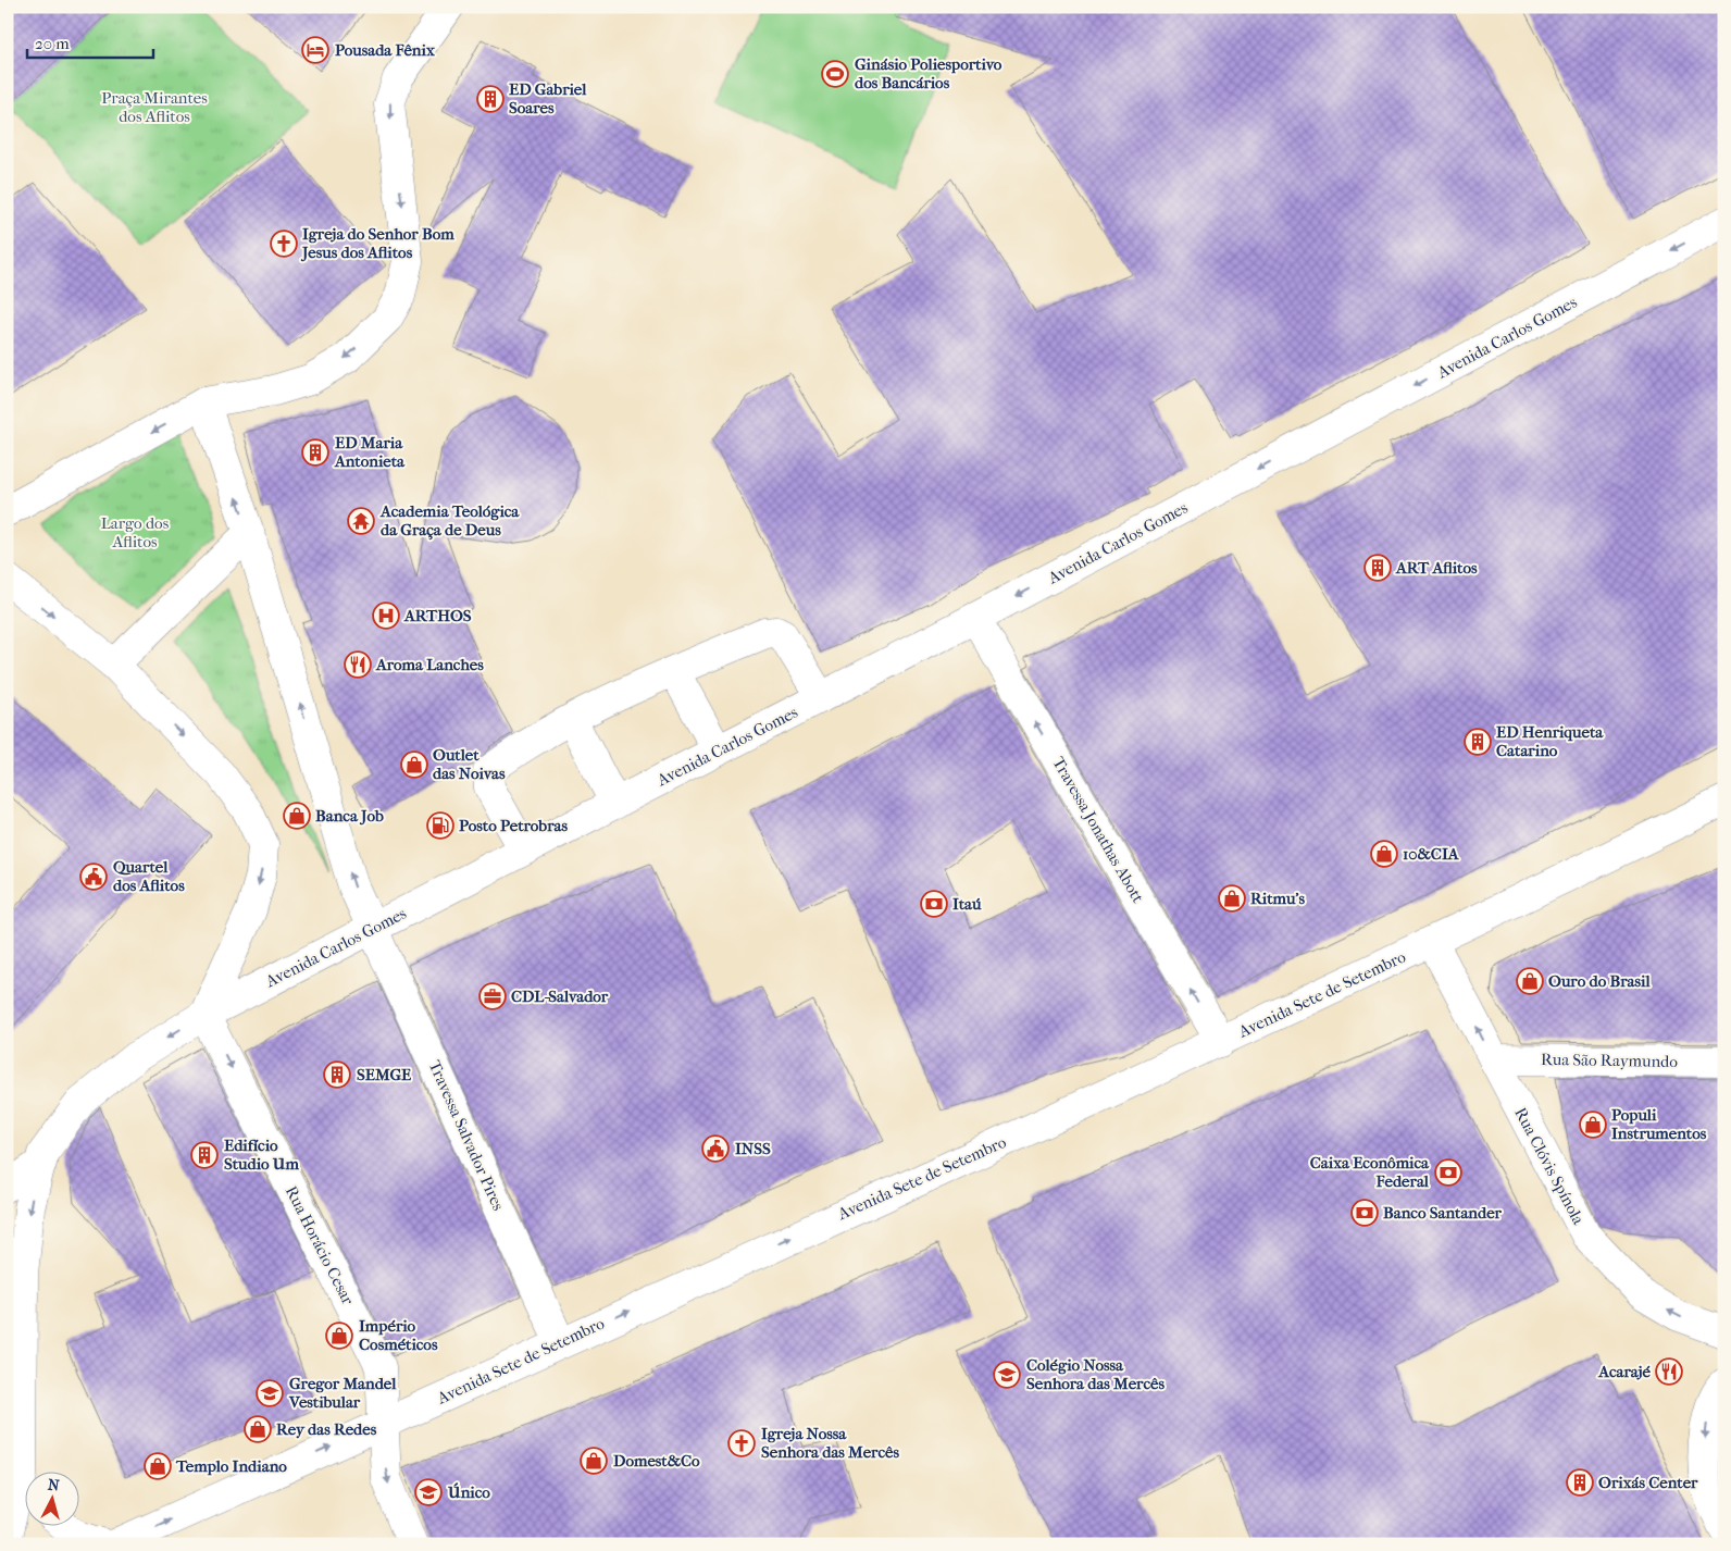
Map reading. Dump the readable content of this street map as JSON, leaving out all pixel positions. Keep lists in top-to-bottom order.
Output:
{
  "streets": {
    "main road": [
      "Avenida Carlos Gomes",
      "Travessa Jonathas Abott",
      "Avenida Sete de Setembro",
      "Rua São Raymundo",
      "Travessa Salvador Pires",
      "Rua Clóvis Spínola",
      "Rua Horácio Cesar"
    ]
  },
  "crossings": [
    ["Avenida Carlos Gomes", "Travessa Jonathas Abott"],
    ["Avenida Carlos Gomes", "Travessa Salvador Pires"],
    ["Avenida Carlos Gomes", "Rua Horácio Cesar"],
    ["Travessa Jonathas Abott", "Avenida Sete de Setembro"],
    ["Avenida Sete de Setembro", "Travessa Salvador Pires"],
    ["Avenida Sete de Setembro", "Rua Clóvis Spínola"],
    ["Avenida Sete de Setembro", "Rua Horácio Cesar"],
    ["Rua São Raymundo", "Rua Clóvis Spínola"]
  ],
  "one_way": [
    "Avenida Carlos Gomes",
    "Travessa Jonathas Abott",
    "Avenida Sete de Setembro",
    "Rua Clóvis Spínola",
    "Rua Horácio Cesar"
  ],
  "parks": ["Praça Mirantes dos Aflitos", "Largo dos Aflitos"],
  "places": {
    "hotel": ["Pousada Fênix"],
    "sports": ["Ginásio Poliesportivo dos Bancários"],
    "building": [
      "ED Gabriel Soares",
      "ED Maria Antonieta",
      "ART Aflitos",
      "ED Henriqueta Catarino",
      "SEMGE",
      "Edifício Studio Um",
      "Orixás Center"
    ],
    "church": ["Igreja do Senhor Bom Jesus dos Aflitos", "Igreja Nossa Senhora das Mercês"],
    "temple": ["Academia Teológica da Graça de Deus"],
    "hospital": ["ARTHOS"],
    "restaurant": ["Aroma Lanches", "Acarajé"],
    "shop": [
      "Outlet das Noivas",
      "Banca Job",
      "10&CIA",
      "Ritmu's",
      "Ouro do Brasil",
      "Populi Instrumentos",
      "Império Cosméticos",
      "Rey das Redes",
      "Domest&Co",
      "Templo Indiano"
    ],
    "fuel station": ["Posto Petrobras"],
    "public building": ["Quartel dos Aflitos", "INSS"],
    "bank": ["Itaú", "Caixa Econômica Federal", "Banco Santander"],
    "office": ["CDL-Salvador"],
    "school or university": ["Colégio Nossa Senhora das Mercês", "Gregor Mandel Vestibular", "Único"]
  },
  "scale_bar": "20 m",
  "north": "top"
}
